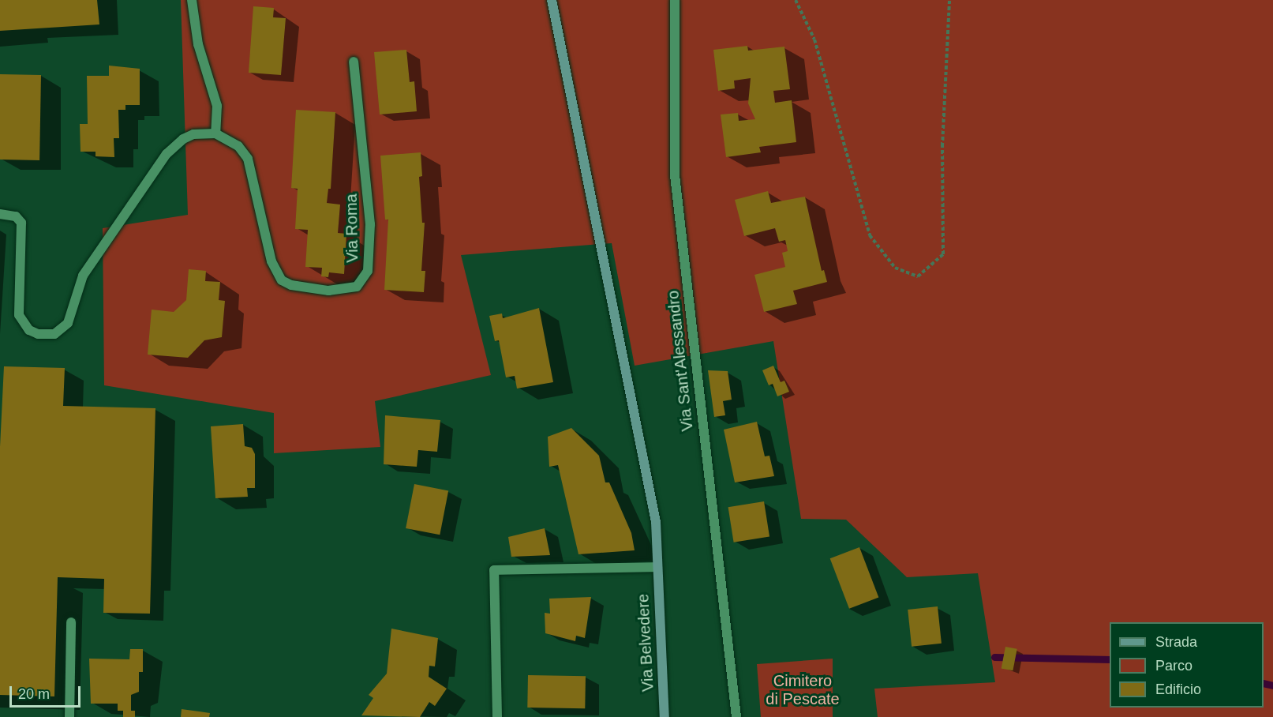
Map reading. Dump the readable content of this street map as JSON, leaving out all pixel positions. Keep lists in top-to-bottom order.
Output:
{
  "streets": {
    "main road": ["Via Belvedere"],
    "street": ["Via Roma", "Via Sant'Alessandro"]
  },
  "parks": ["Cimitero di Pescate"],
  "legend": ["Strada", "Parco", "Edificio"],
  "scale_bar": "20 m"
}
